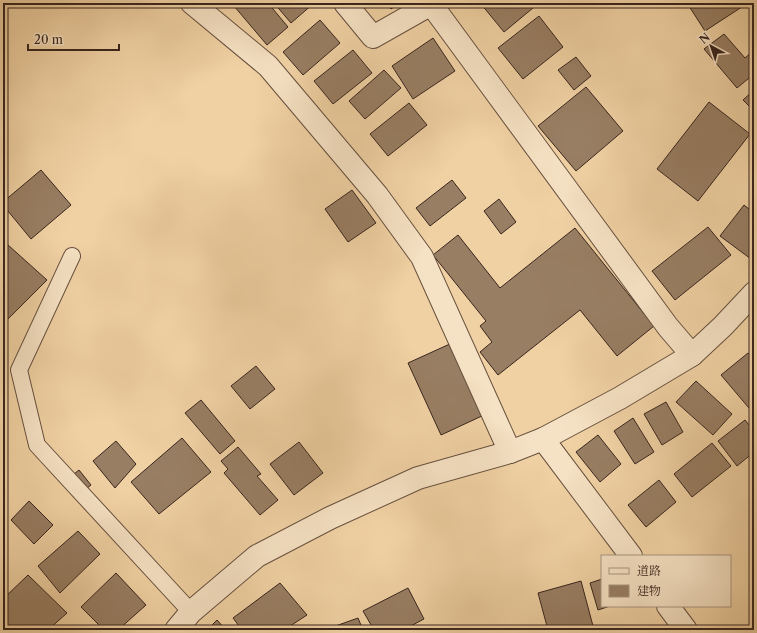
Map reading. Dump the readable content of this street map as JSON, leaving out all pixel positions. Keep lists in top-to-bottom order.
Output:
{
  "legend": ["道路", "建物"],
  "scale_bar": "20 m",
  "north": "top left"
}
